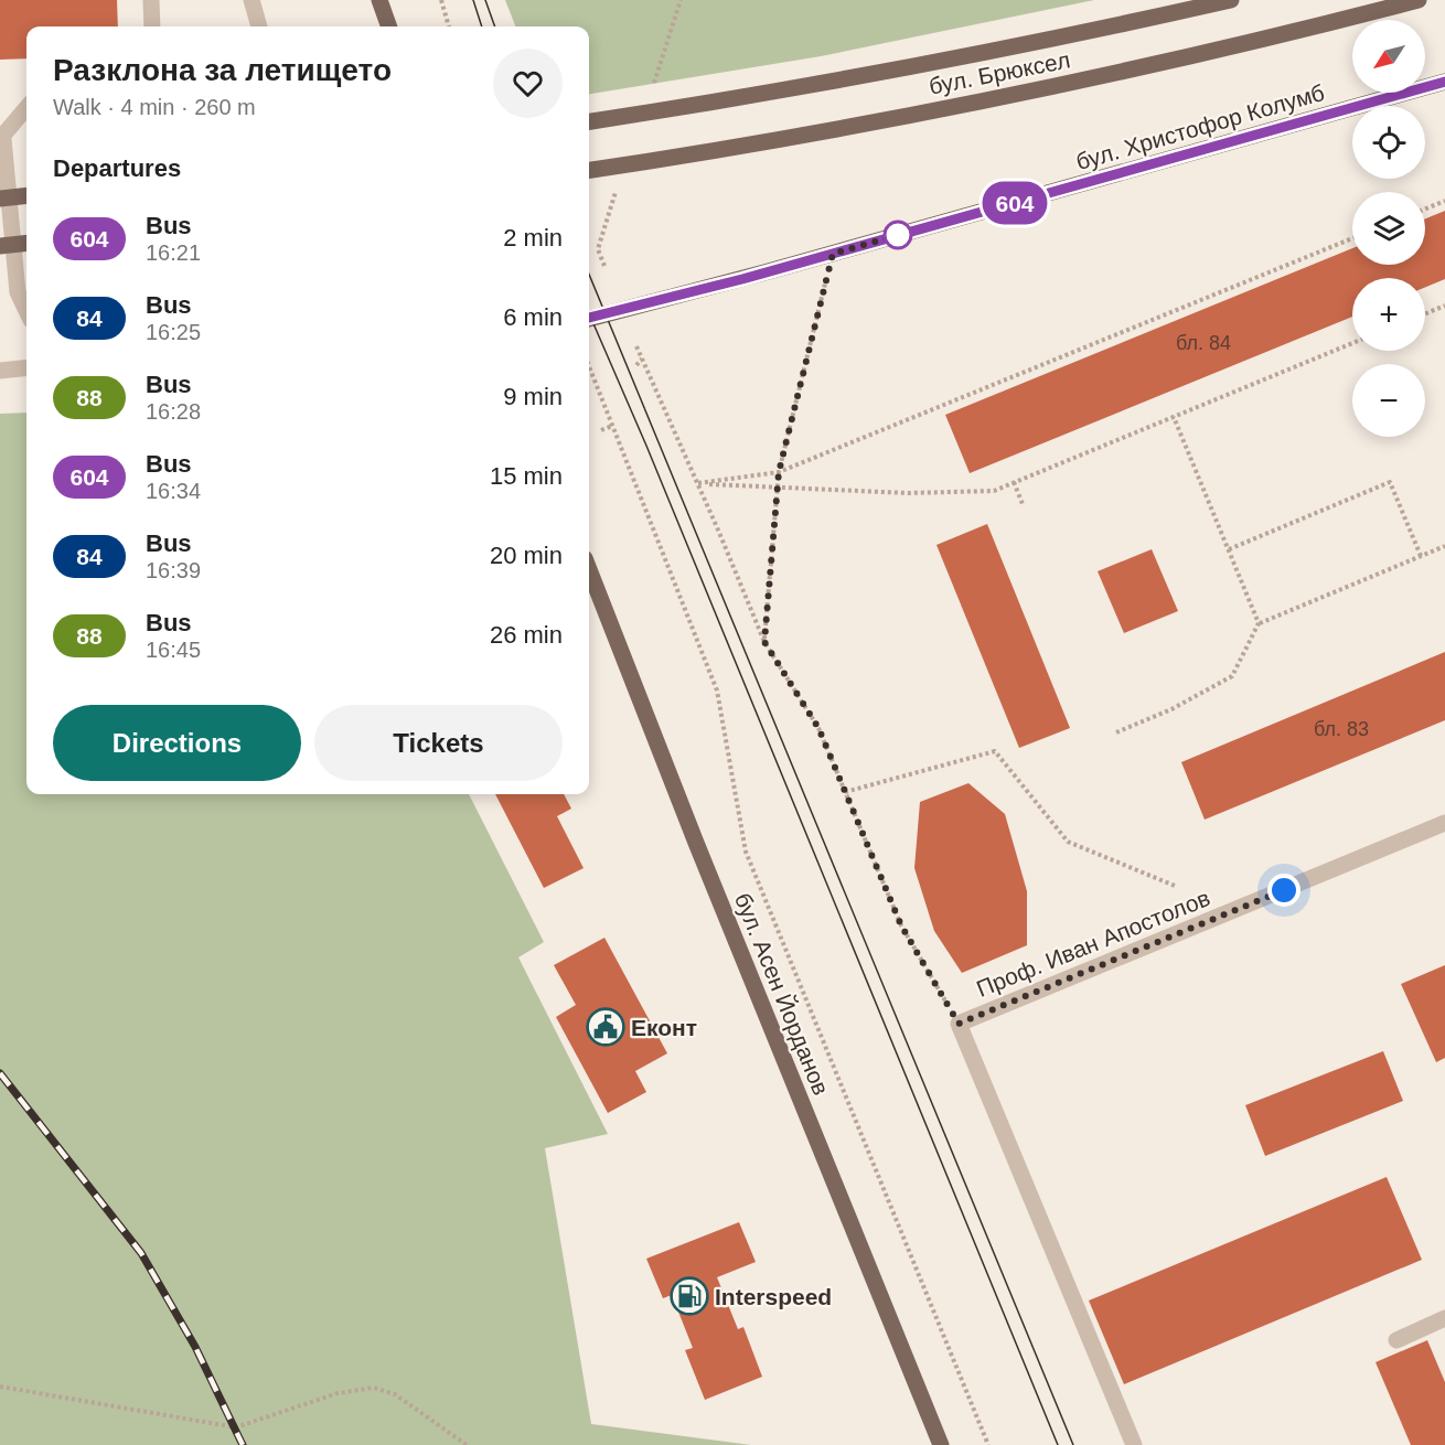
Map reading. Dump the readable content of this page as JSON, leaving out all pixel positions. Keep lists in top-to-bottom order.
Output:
{
  "streets": {
    "main road": ["бул. Брюксел", "бул. Христофор Колумб", "бул. Асен Йорданов"],
    "street": ["Проф. Иван Апостолов"]
  },
  "places": {
    "public building": ["Еконт"],
    "fuel station": ["Interspeed"]
  },
  "lines": ["bus line 604"],
  "house_numbers": ["бл. 84", "бл. 83"],
  "north": "bottom left",
  "page": {
    "on_map": "604",
    "map_buttons": ["+", "−"],
    "heading": [
      ["Разклона за летището", "Walk · 4 min · 260 m"],
      "Departures"
    ],
    "list": [
      {
        "mark": "604",
        "name": "Bus",
        "note": "16:21",
        "value": "2 min"
      },
      {
        "mark": "84",
        "name": "Bus",
        "note": "16:25",
        "value": "6 min"
      },
      {
        "mark": "88",
        "name": "Bus",
        "note": "16:28",
        "value": "9 min"
      },
      {
        "mark": "604",
        "name": "Bus",
        "note": "16:34",
        "value": "15 min"
      },
      {
        "mark": "84",
        "name": "Bus",
        "note": "16:39",
        "value": "20 min"
      },
      {
        "mark": "88",
        "name": "Bus",
        "note": "16:45",
        "value": "26 min"
      }
    ],
    "buttons": ["Directions", "Tickets"]
  }
}
